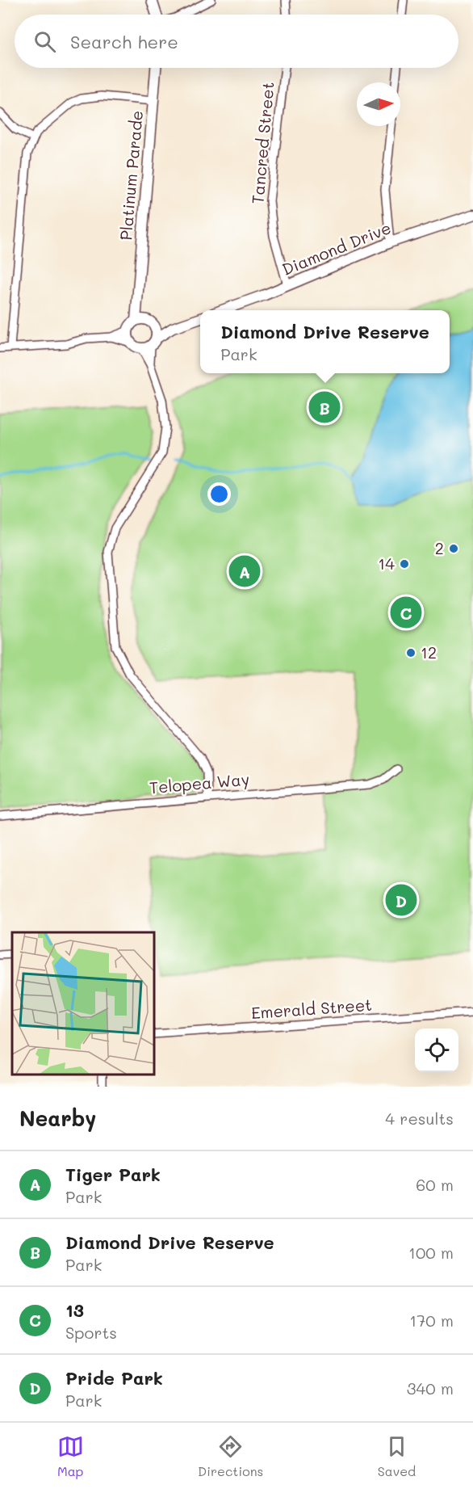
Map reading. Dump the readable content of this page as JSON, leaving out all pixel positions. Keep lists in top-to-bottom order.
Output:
{
  "streets": {
    "street": [
      "Tancred Street",
      "Platinum Parade",
      "Diamond Drive",
      "Telopea Way",
      "Emerald Street"
    ]
  },
  "crossings": [
    ["Tancred Street", "Diamond Drive"]
  ],
  "places": ["2", "14", "12"],
  "north": "right",
  "page": {
    "search": "Search here",
    "popup": ["Diamond Drive Reserve", "Park"],
    "pins": [
      "B",
      "A",
      "C",
      "D"
    ],
    "heading": ["Nearby", "4 results"],
    "list": [
      {
        "mark": "A",
        "name": "Tiger Park",
        "note": "Park",
        "value": "60 m"
      },
      {
        "mark": "B",
        "name": "Diamond Drive Reserve",
        "note": "Park",
        "value": "100 m"
      },
      {
        "mark": "C",
        "name": "13",
        "note": "Sports",
        "value": "170 m"
      },
      {
        "mark": "D",
        "name": "Pride Park",
        "note": "Park",
        "value": "340 m"
      }
    ],
    "nav": ["Map", "Directions", "Saved"]
  }
}
